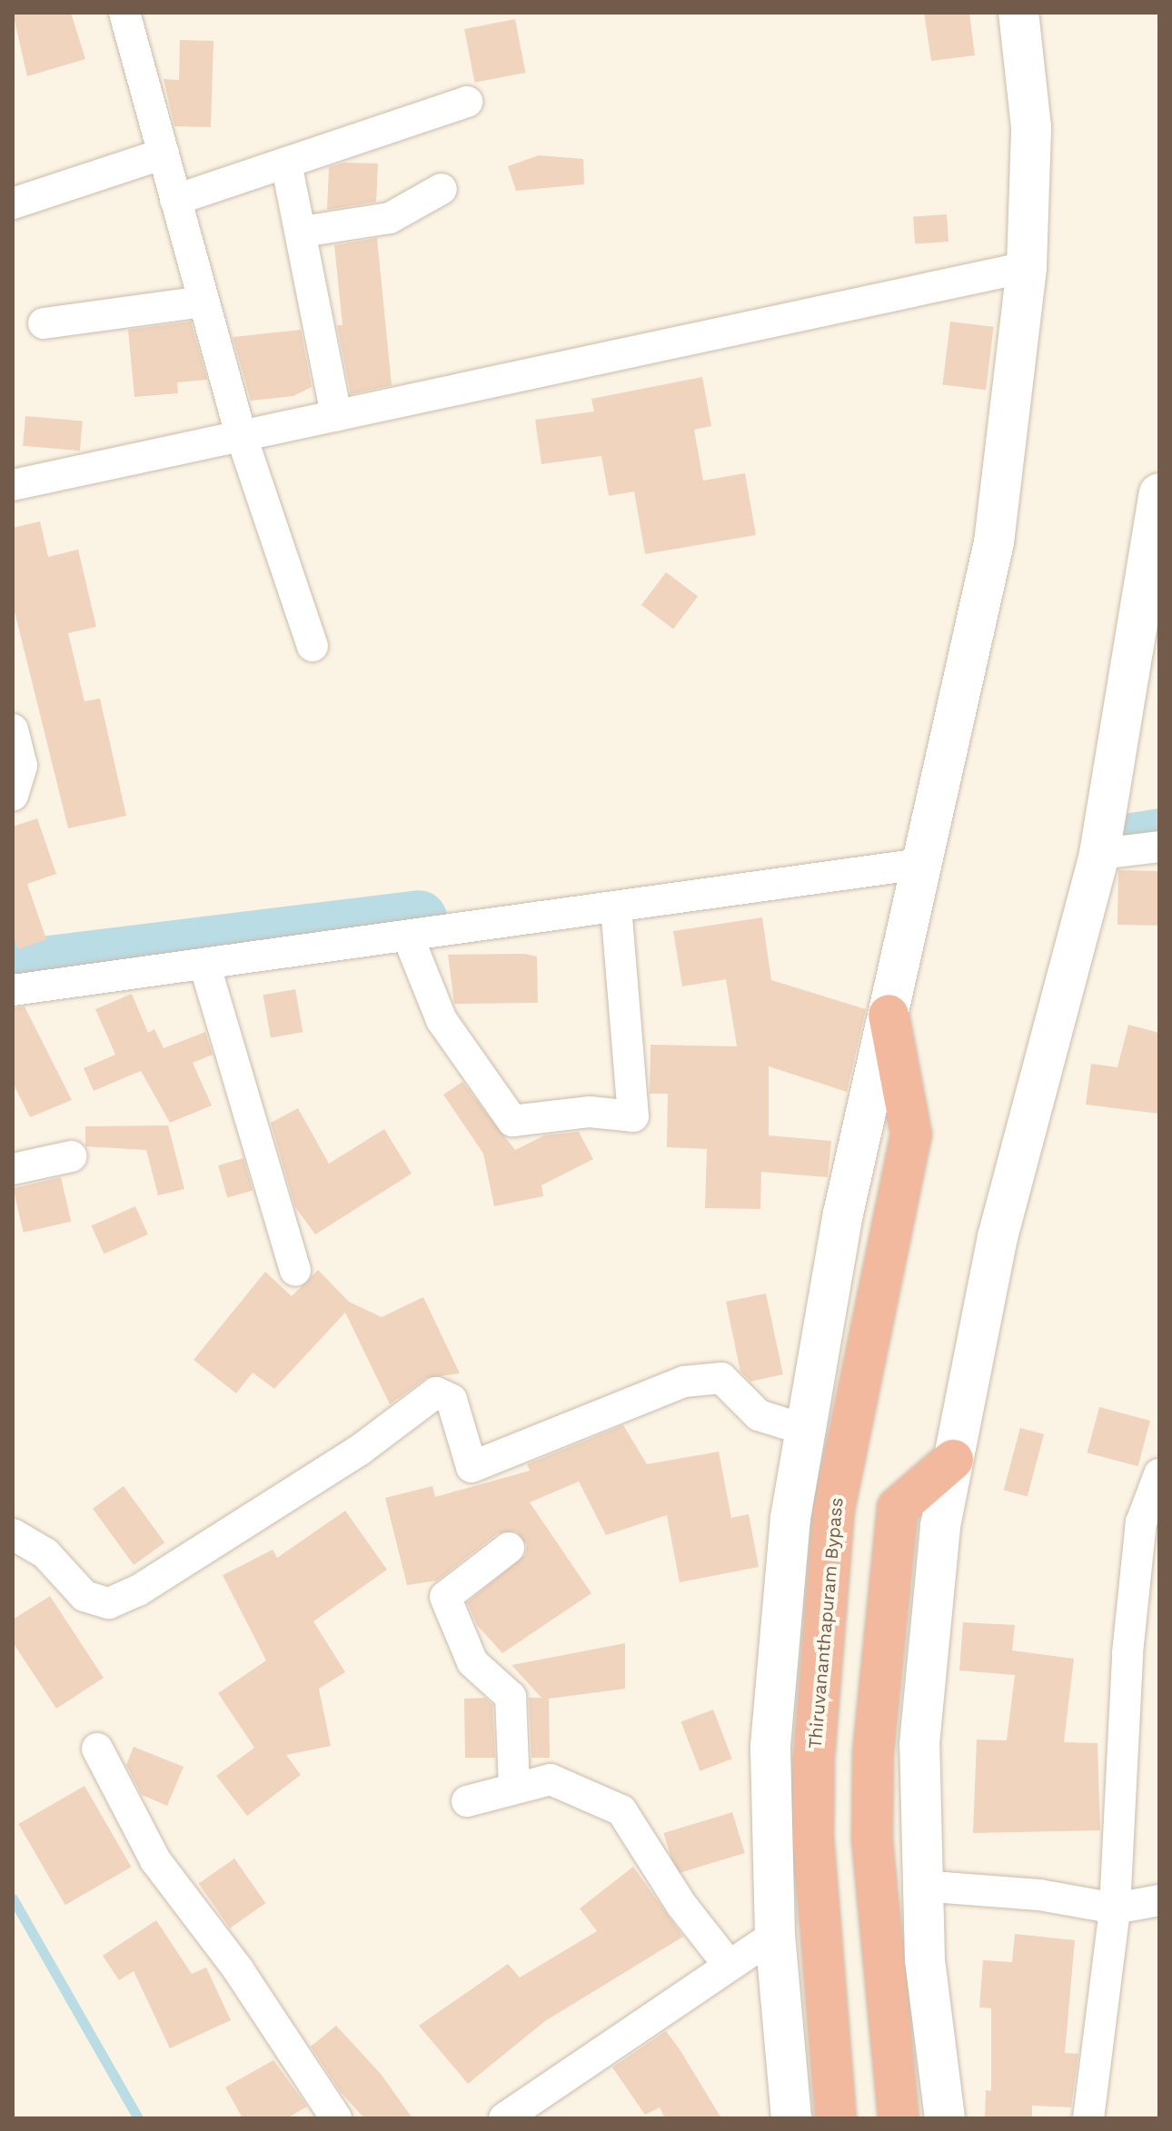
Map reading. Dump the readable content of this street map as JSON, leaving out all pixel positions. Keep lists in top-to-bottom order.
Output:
{
  "streets": {
    "highway": ["Thiruvananthapuram Bypass"]
  }
}
